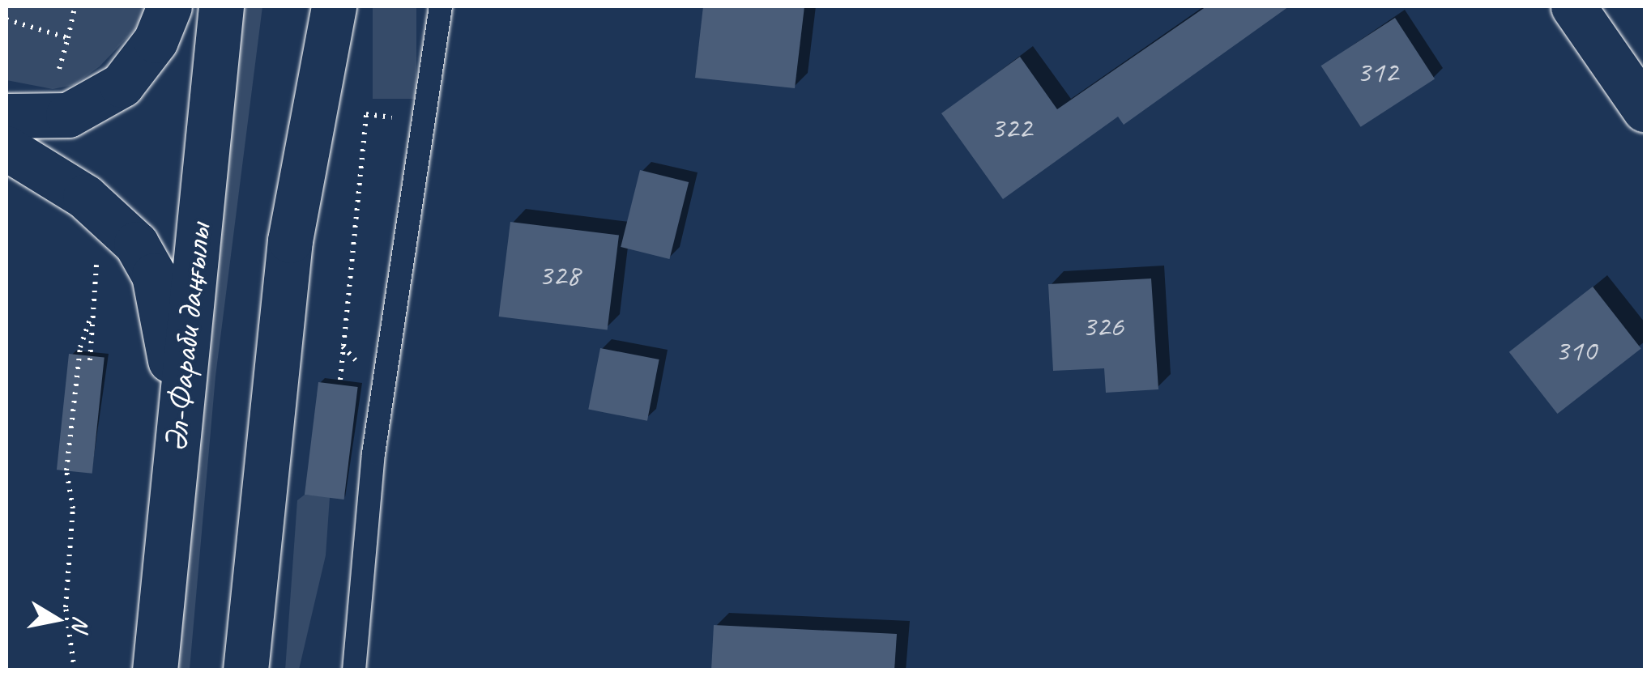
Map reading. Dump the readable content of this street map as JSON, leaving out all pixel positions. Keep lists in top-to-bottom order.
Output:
{
  "streets": {
    "main road": ["Әл-Фараби даңғылы"]
  },
  "house_numbers": [
    "312",
    "322",
    "328",
    "326",
    "310"
  ],
  "north": "right"
}
